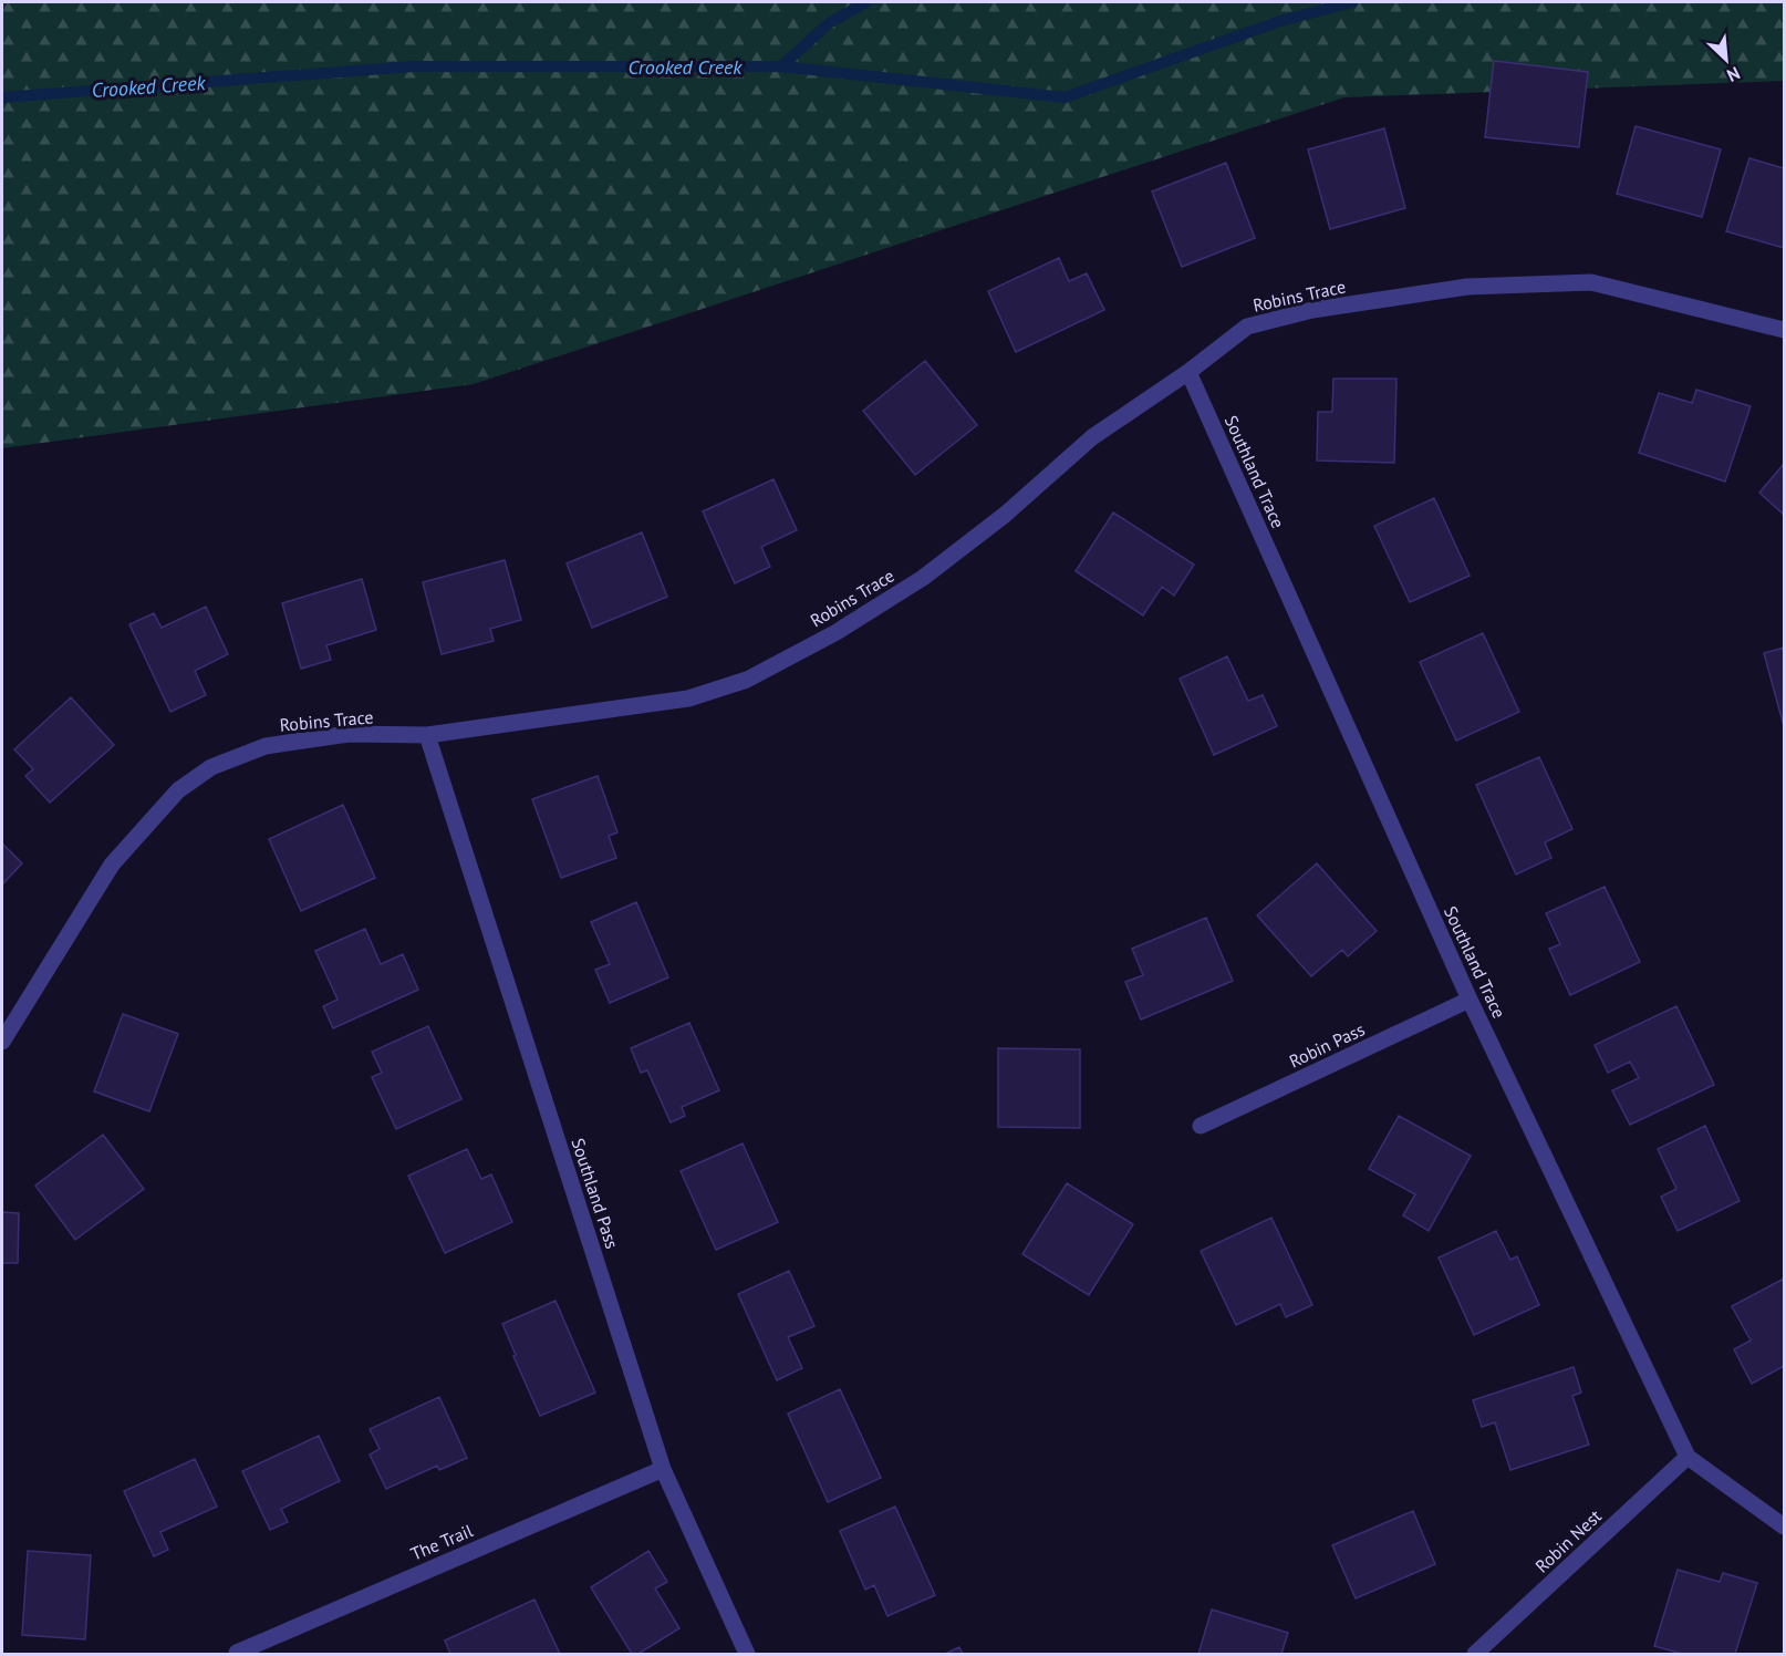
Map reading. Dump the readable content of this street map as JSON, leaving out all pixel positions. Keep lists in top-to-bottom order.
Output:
{
  "streets": {
    "street": [
      "Robins Trace",
      "Southland Trace",
      "Robin Pass",
      "Southland Pass",
      "Robin Nest",
      "The Trail"
    ]
  },
  "crossings": [
    ["Robins Trace", "Southland Trace"],
    ["Robins Trace", "Southland Pass"],
    ["Southland Trace", "Robin Pass"],
    ["Southland Trace", "Robin Nest"],
    ["Southland Pass", "The Trail"]
  ],
  "water": ["Crooked Creek"],
  "north": "bottom right"
}
